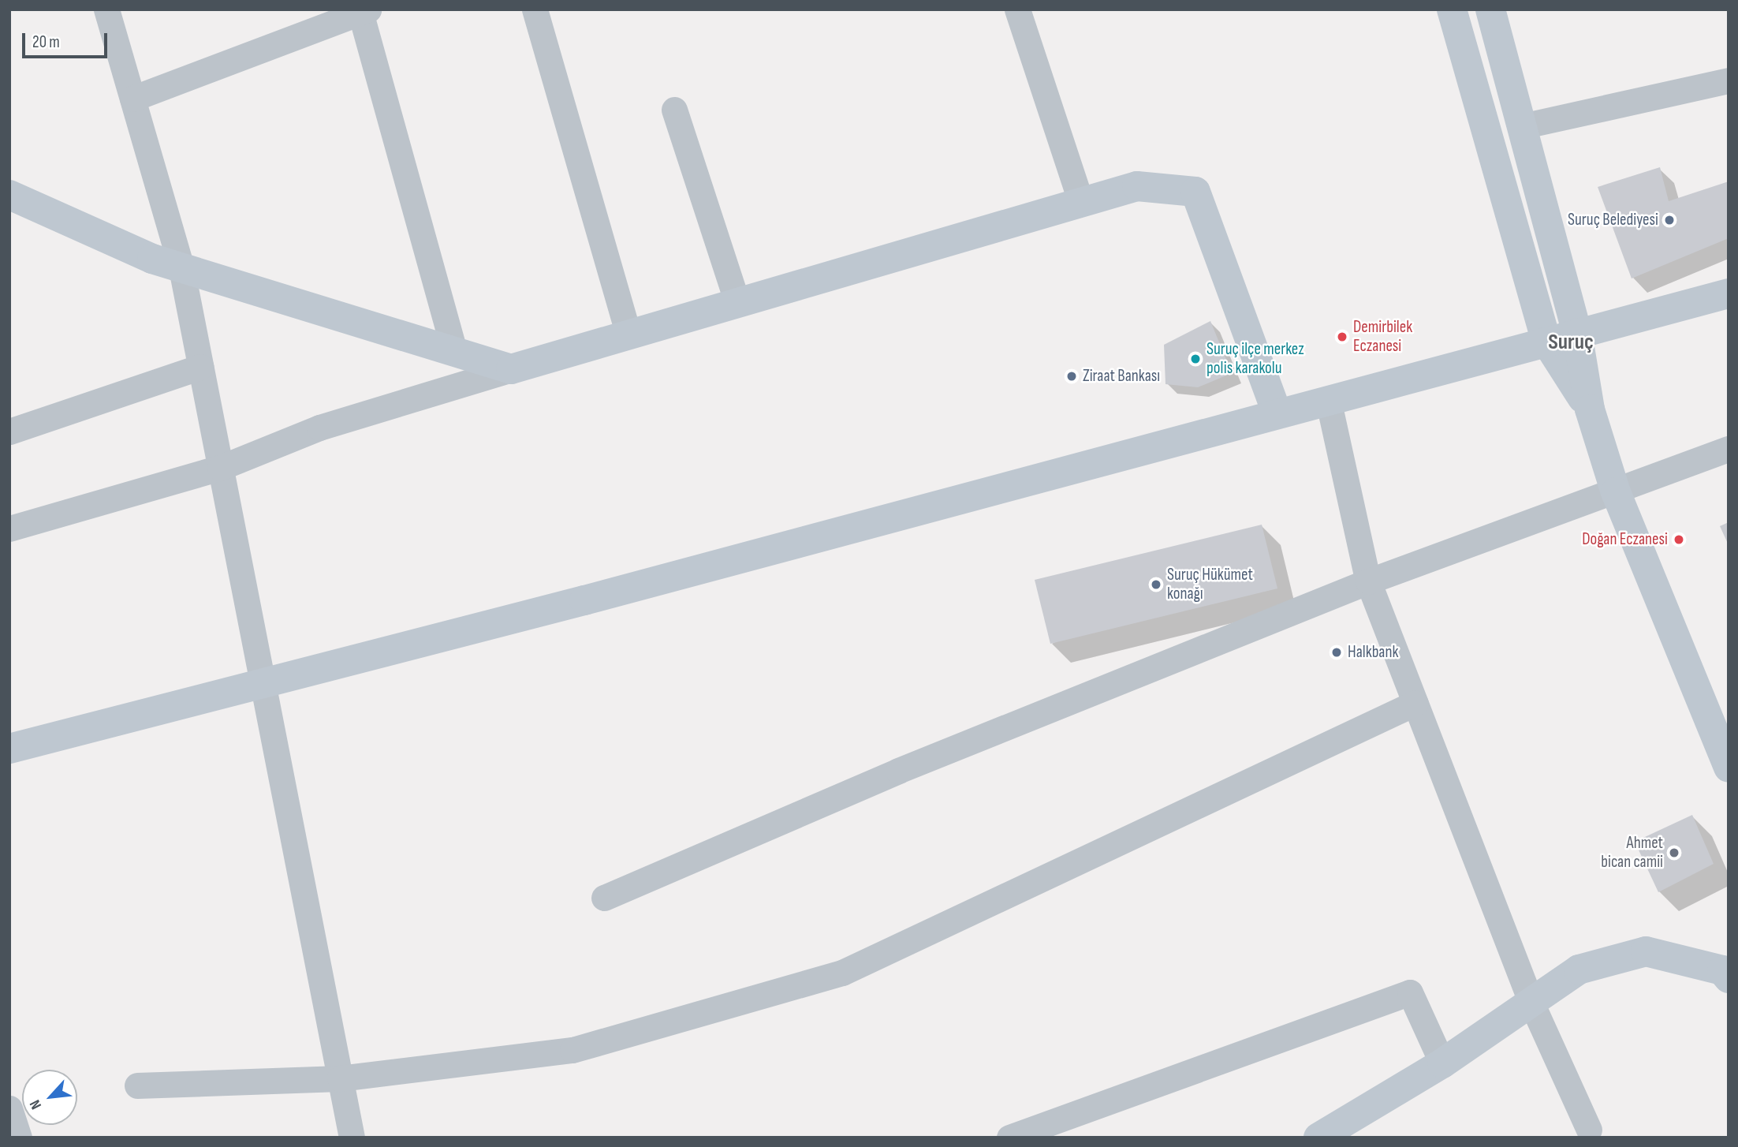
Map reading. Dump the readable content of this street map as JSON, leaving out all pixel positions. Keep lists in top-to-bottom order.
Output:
{
  "districts": ["Suruç"],
  "places": [
    "Suruç Belediyesi",
    "Demirbilek Eczanesi",
    "Suruç ilçe merkez polis karakolu",
    "Ziraat Bankası",
    "Doğan Eczanesi",
    "Suruç Hükümet konağı",
    "Halkbank",
    "Ahmet bican camii"
  ],
  "scale_bar": "20 m",
  "north": "bottom left"
}
